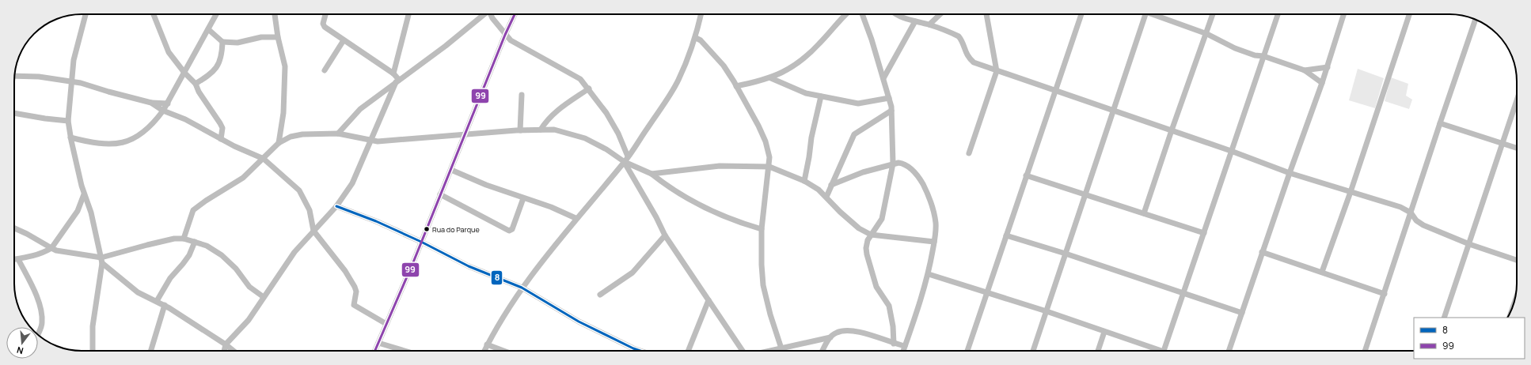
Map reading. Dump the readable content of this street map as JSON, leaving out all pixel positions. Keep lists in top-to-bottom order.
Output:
{
  "places": ["Rua do Parque"],
  "lines": ["transit line 99", "transit line 8"],
  "legend": ["8", "99"],
  "north": "bottom"
}
